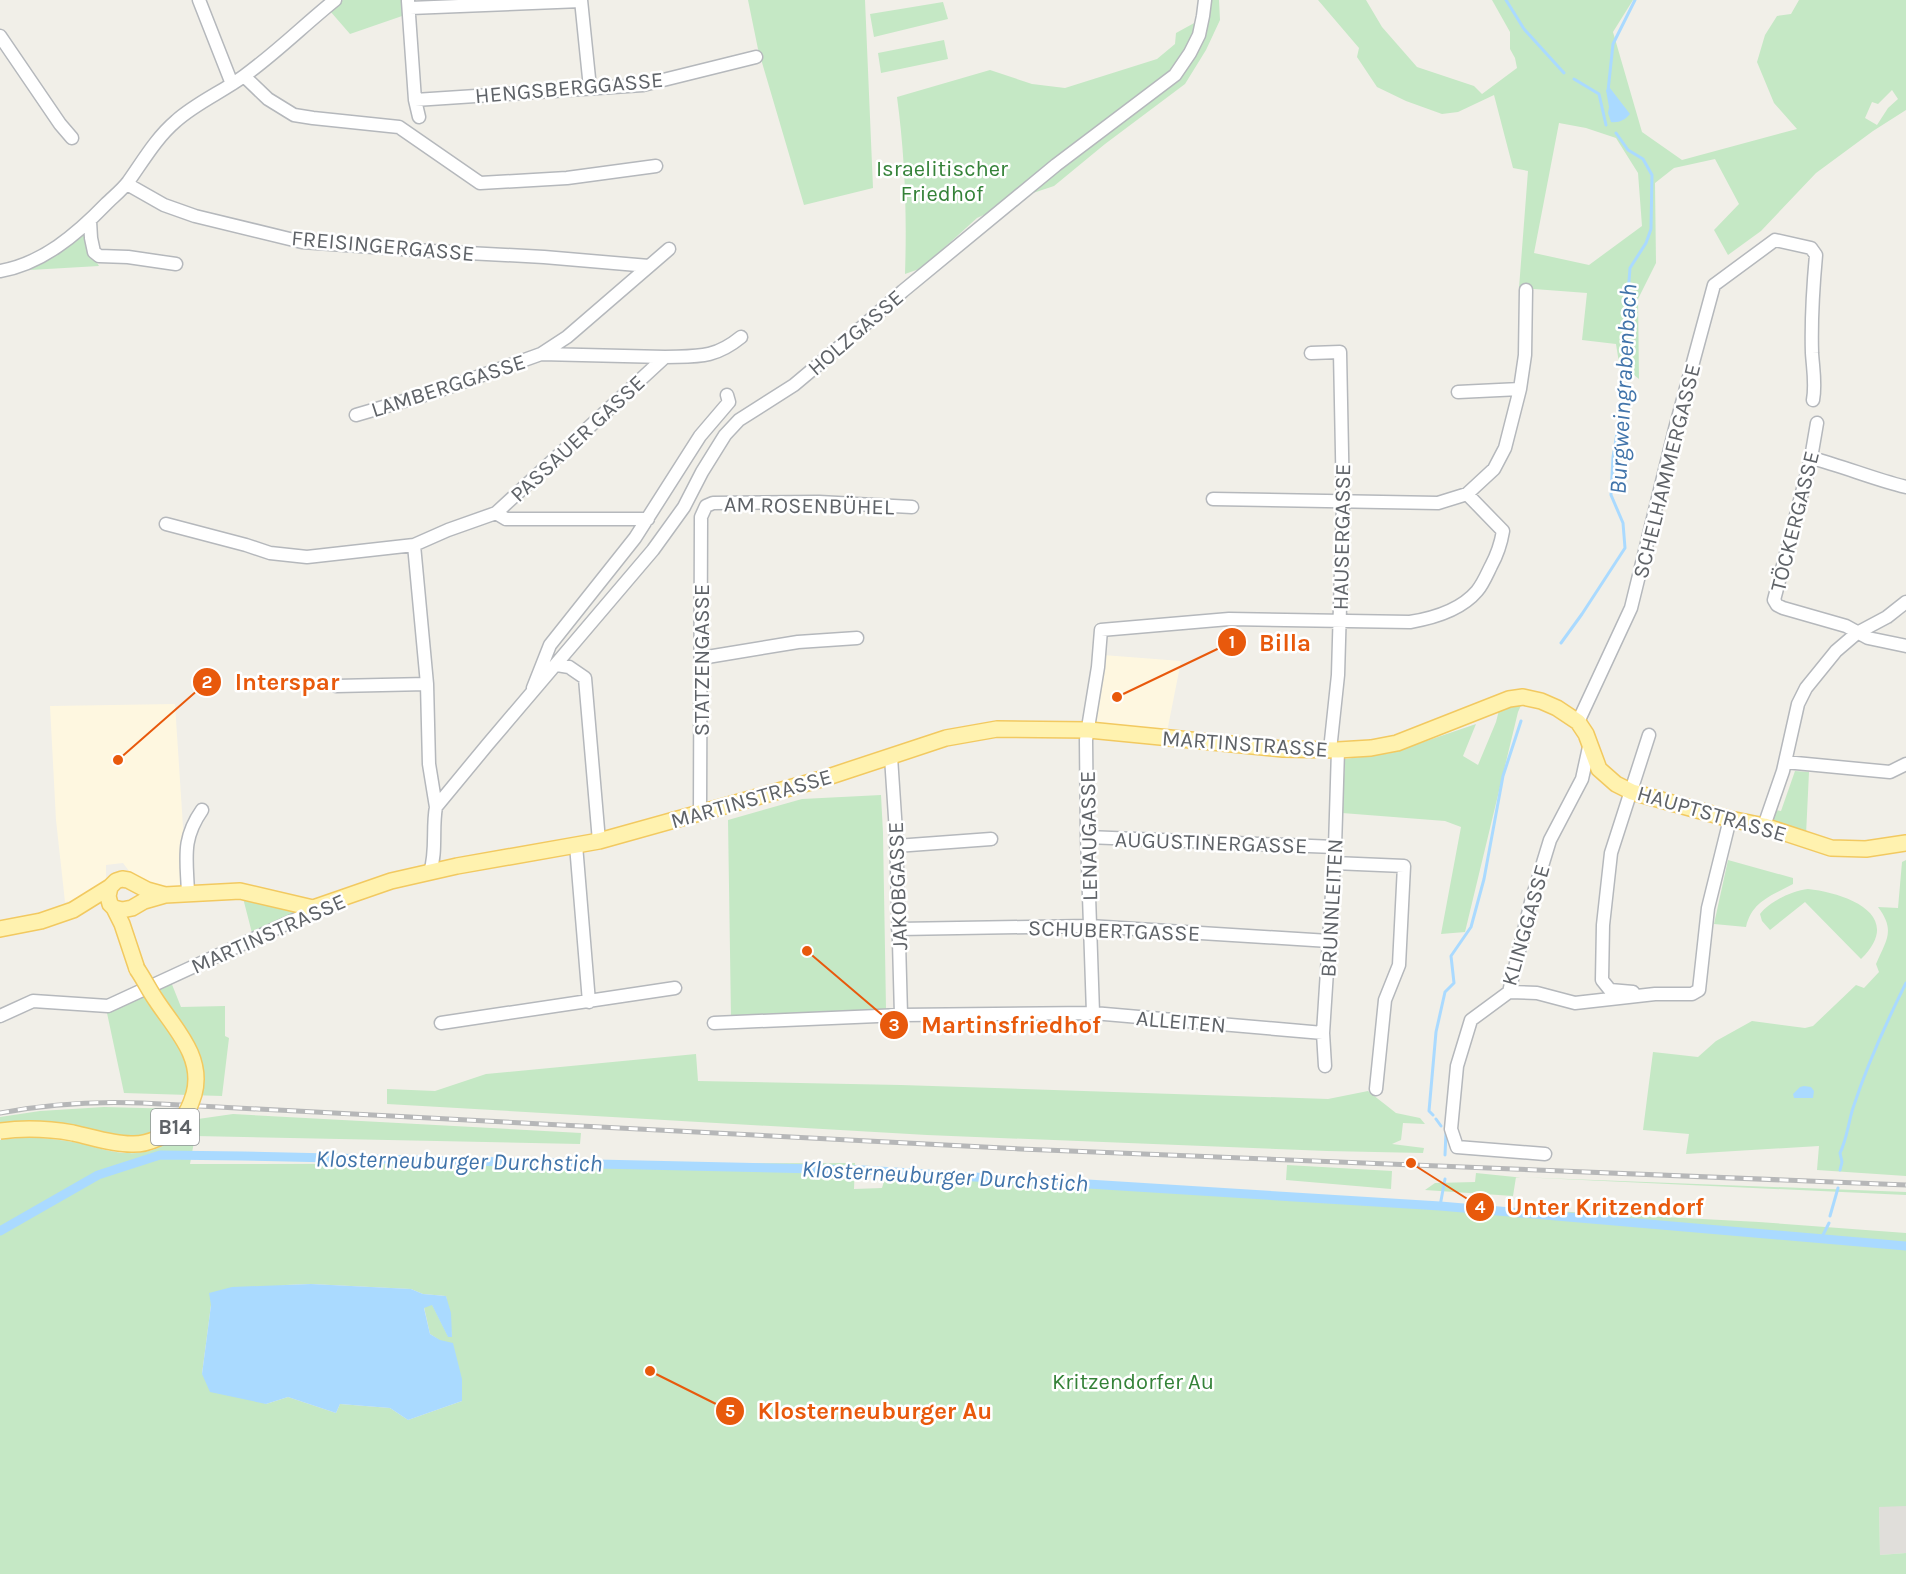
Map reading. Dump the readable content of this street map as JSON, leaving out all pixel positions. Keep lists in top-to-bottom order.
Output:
{
  "streets": {
    "main road": ["MARTINSTRASSE", "HAUPTSTRASSE", "B14"],
    "street": [
      "HENGSBERGGASSE",
      "FREISINGERGASSE",
      "HOLZGASSE",
      "LAMBERGGASSE",
      "PASSAUER GASSE",
      "SCHELHAMMERGASSE",
      "AM ROSENBÜHEL",
      "TÖCKERGASSE",
      "HAUSERGASSE",
      "STATZENGASSE",
      "LENAUGASSE",
      "AUGUSTINERGASSE",
      "JAKOBGASSE",
      "BRUNNLEITEN",
      "KLINGGASSE",
      "SCHUBERTGASSE",
      "ALLEITEN"
    ]
  },
  "crossings": [
    ["HOLZGASSE", "PASSAUER GASSE"],
    ["LAMBERGGASSE", "PASSAUER GASSE"],
    ["SCHELHAMMERGASSE", "MARTINSTRASSE"],
    ["SCHELHAMMERGASSE", "HAUPTSTRASSE"],
    ["AM ROSENBÜHEL", "STATZENGASSE"],
    ["HAUSERGASSE", "MARTINSTRASSE"],
    ["HAUSERGASSE", "LENAUGASSE"],
    ["HAUSERGASSE", "BRUNNLEITEN"],
    ["STATZENGASSE", "MARTINSTRASSE"],
    ["MARTINSTRASSE", "HAUPTSTRASSE"],
    ["MARTINSTRASSE", "LENAUGASSE"],
    ["MARTINSTRASSE", "JAKOBGASSE"],
    ["MARTINSTRASSE", "BRUNNLEITEN"],
    ["HAUPTSTRASSE", "KLINGGASSE"],
    ["LENAUGASSE", "AUGUSTINERGASSE"],
    ["LENAUGASSE", "SCHUBERTGASSE"],
    ["LENAUGASSE", "ALLEITEN"],
    ["AUGUSTINERGASSE", "BRUNNLEITEN"],
    ["JAKOBGASSE", "SCHUBERTGASSE"],
    ["JAKOBGASSE", "ALLEITEN"],
    ["BRUNNLEITEN", "SCHUBERTGASSE"],
    ["BRUNNLEITEN", "ALLEITEN"]
  ],
  "water": ["Burgweingrabenbach", "Klosterneuburger Durchstich"],
  "parks": ["Israelitischer Friedhof", "Kritzendorfer Au"],
  "places": [
    "Billa",
    "Interspar",
    "Martinsfriedhof",
    "Unter Kritzendorf",
    "Klosterneuburger Au"
  ]
}
